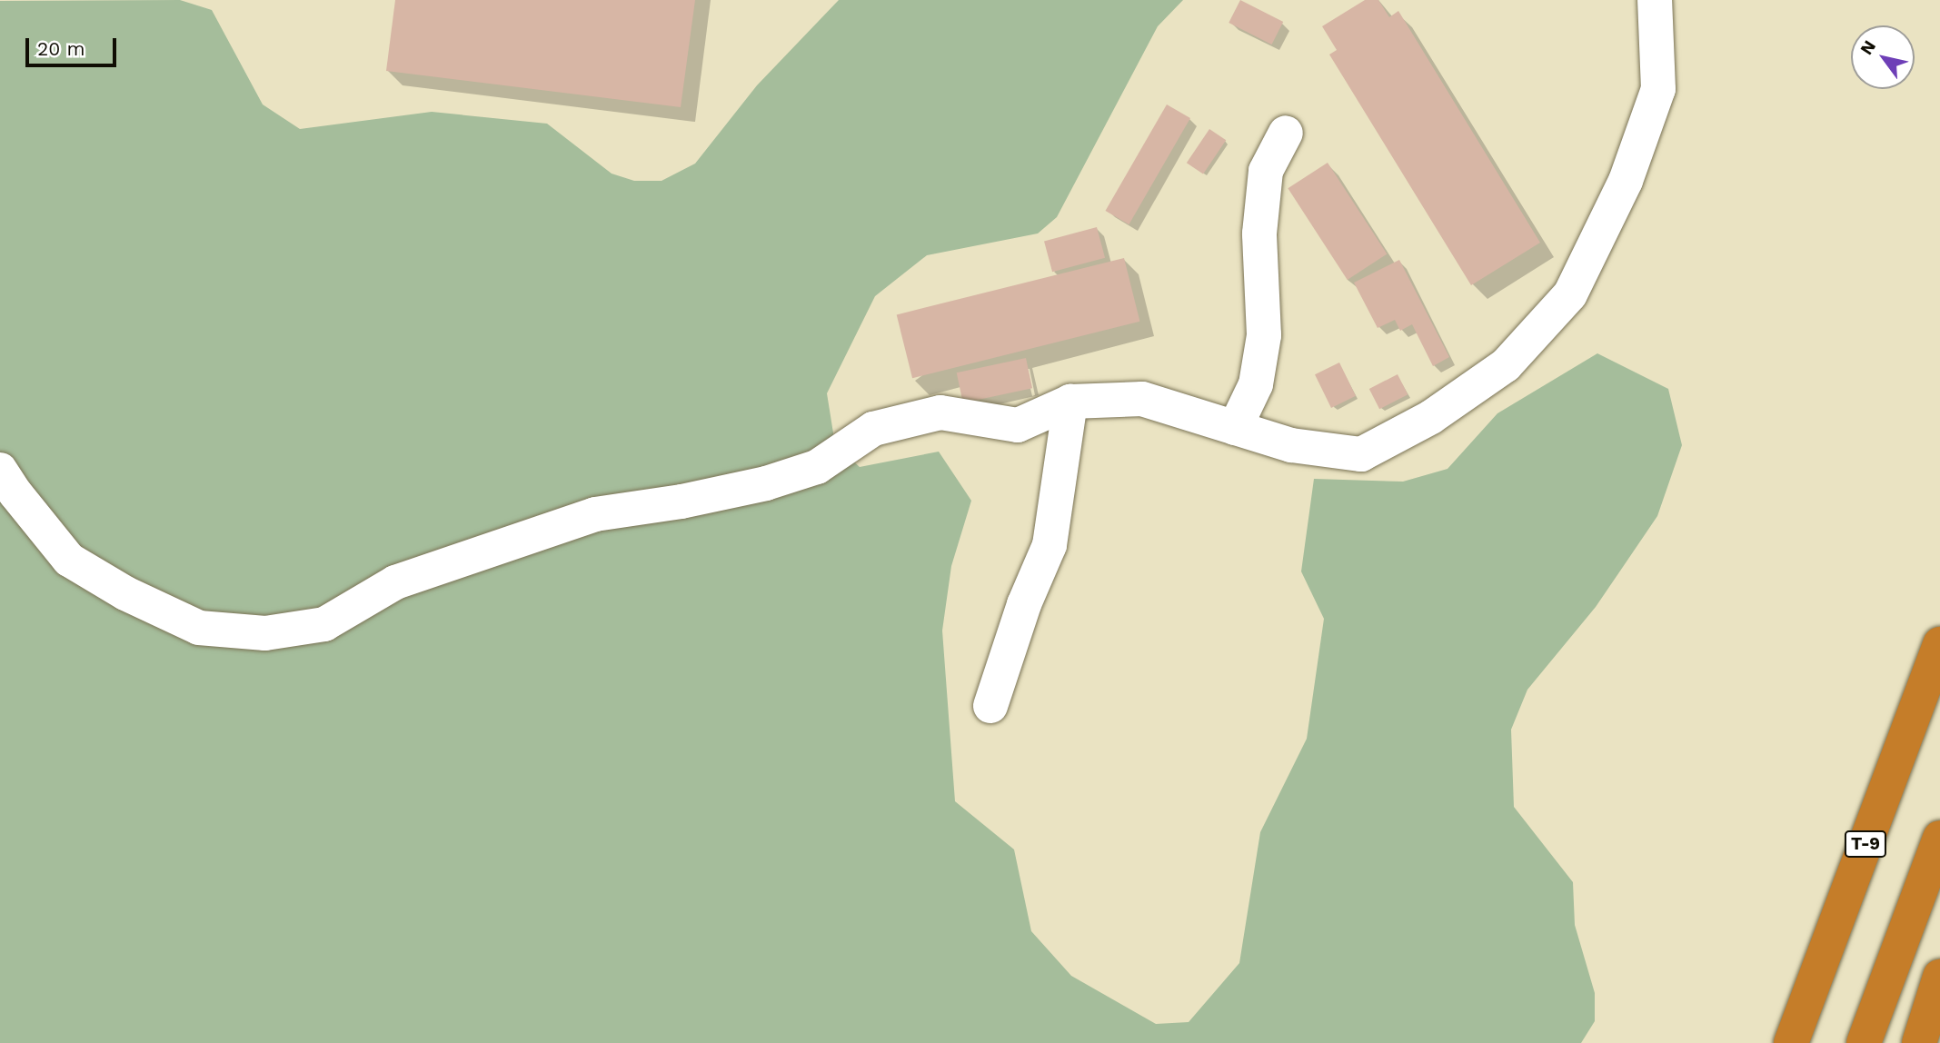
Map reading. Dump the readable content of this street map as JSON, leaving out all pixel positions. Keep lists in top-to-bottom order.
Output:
{
  "streets": {
    "highway": ["T-9"]
  },
  "scale_bar": "20 m",
  "north": "top left"
}
